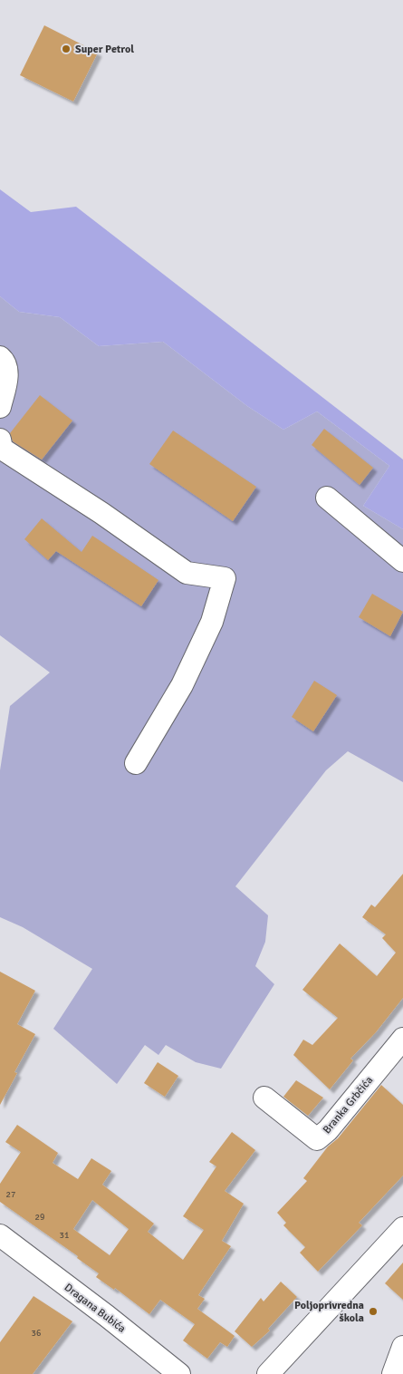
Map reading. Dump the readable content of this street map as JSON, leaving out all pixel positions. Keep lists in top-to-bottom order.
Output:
{
  "streets": {
    "street": ["Branka Grbčića", "Dragana Bubića"]
  },
  "places": ["Super Petrol", "Poljoprivredna škola"],
  "house_numbers": [
    "27",
    "29",
    "31",
    "36"
  ]
}
